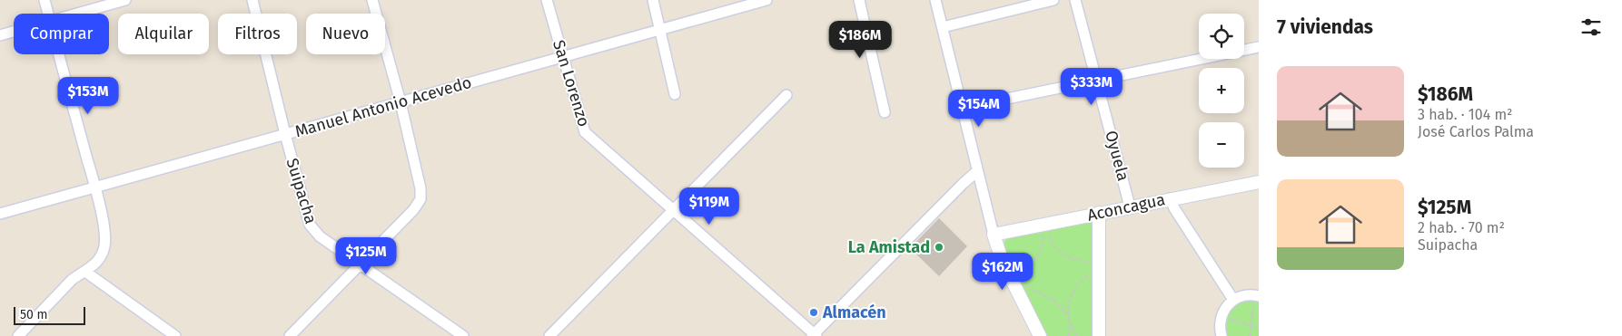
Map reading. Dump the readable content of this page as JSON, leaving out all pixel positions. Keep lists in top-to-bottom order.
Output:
{
  "streets": {
    "street": [
      "San Lorenzo",
      "Manuel Antonio Acevedo",
      "Oyuela",
      "Suipacha",
      "Aconcagua"
    ]
  },
  "crossings": [
    ["San Lorenzo", "Manuel Antonio Acevedo"],
    ["Manuel Antonio Acevedo", "Suipacha"],
    ["Oyuela", "Aconcagua"]
  ],
  "places": ["La Amistad", "Almacén"],
  "scale_bar": "50 m",
  "page": {
    "heading": "7 viviendas",
    "map_buttons": ["+", "−"],
    "chip": [
      "Comprar",
      "Alquilar",
      "Filtros",
      "Nuevo"
    ],
    "price": [
      "$186M",
      "$333M",
      "$153M",
      "$154M",
      "$119M",
      "$125M",
      "$162M"
    ],
    "list": [
      {
        "name": "$186M",
        "note": "3 hab. · 104 m² · José Carlos Palma"
      },
      {
        "name": "$125M",
        "note": "2 hab. · 70 m² · Suipacha"
      }
    ],
    "scale": "50 m"
  }
}
